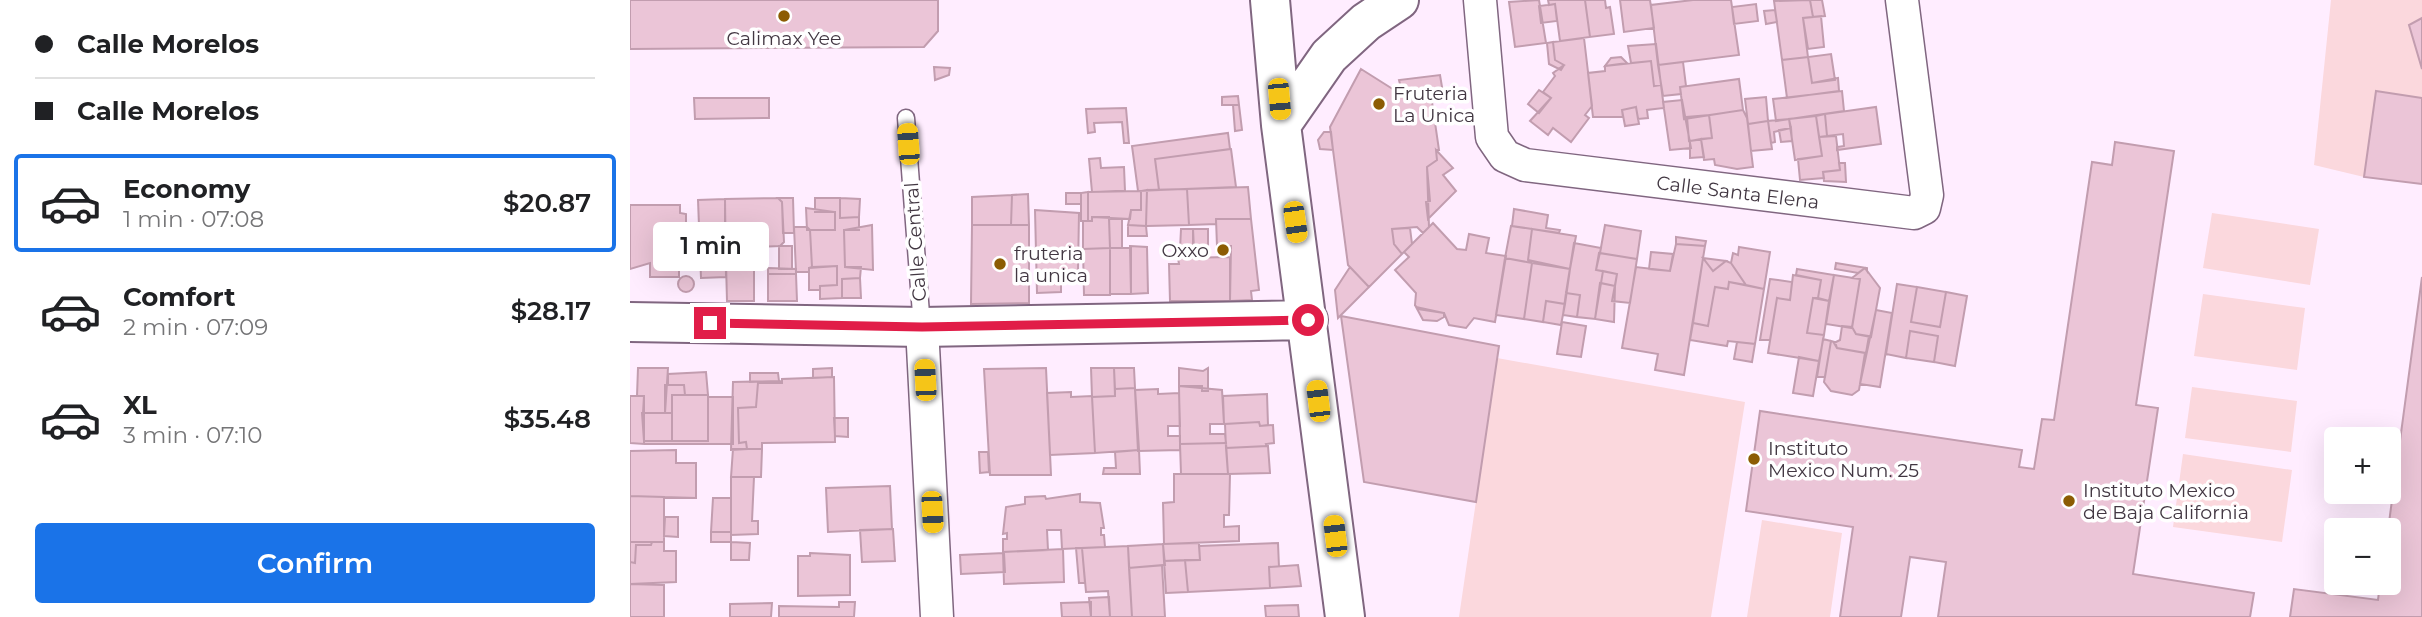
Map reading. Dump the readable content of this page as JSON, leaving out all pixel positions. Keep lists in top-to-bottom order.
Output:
{
  "streets": {
    "street": ["Calle Santa Elena", "Calle Central"]
  },
  "places": [
    "Calimax Yee",
    "Fruteria La Unica",
    "Oxxo",
    "fruteria la unica",
    "Instituto Mexico Num. 25",
    "Instituto Mexico de Baja California"
  ],
  "page": {
    "banner": ["Calle Morelos", "Calle Morelos"],
    "list": [
      {
        "name": "Economy",
        "note": "1 min · 07:08",
        "value": "$20.87"
      },
      {
        "name": "Comfort",
        "note": "2 min · 07:09",
        "value": "$28.17"
      },
      {
        "name": "XL",
        "note": "3 min · 07:10",
        "value": "$35.48"
      }
    ],
    "bubble": "1 min",
    "map_buttons": ["+", "−"],
    "buttons": "Confirm"
  }
}
